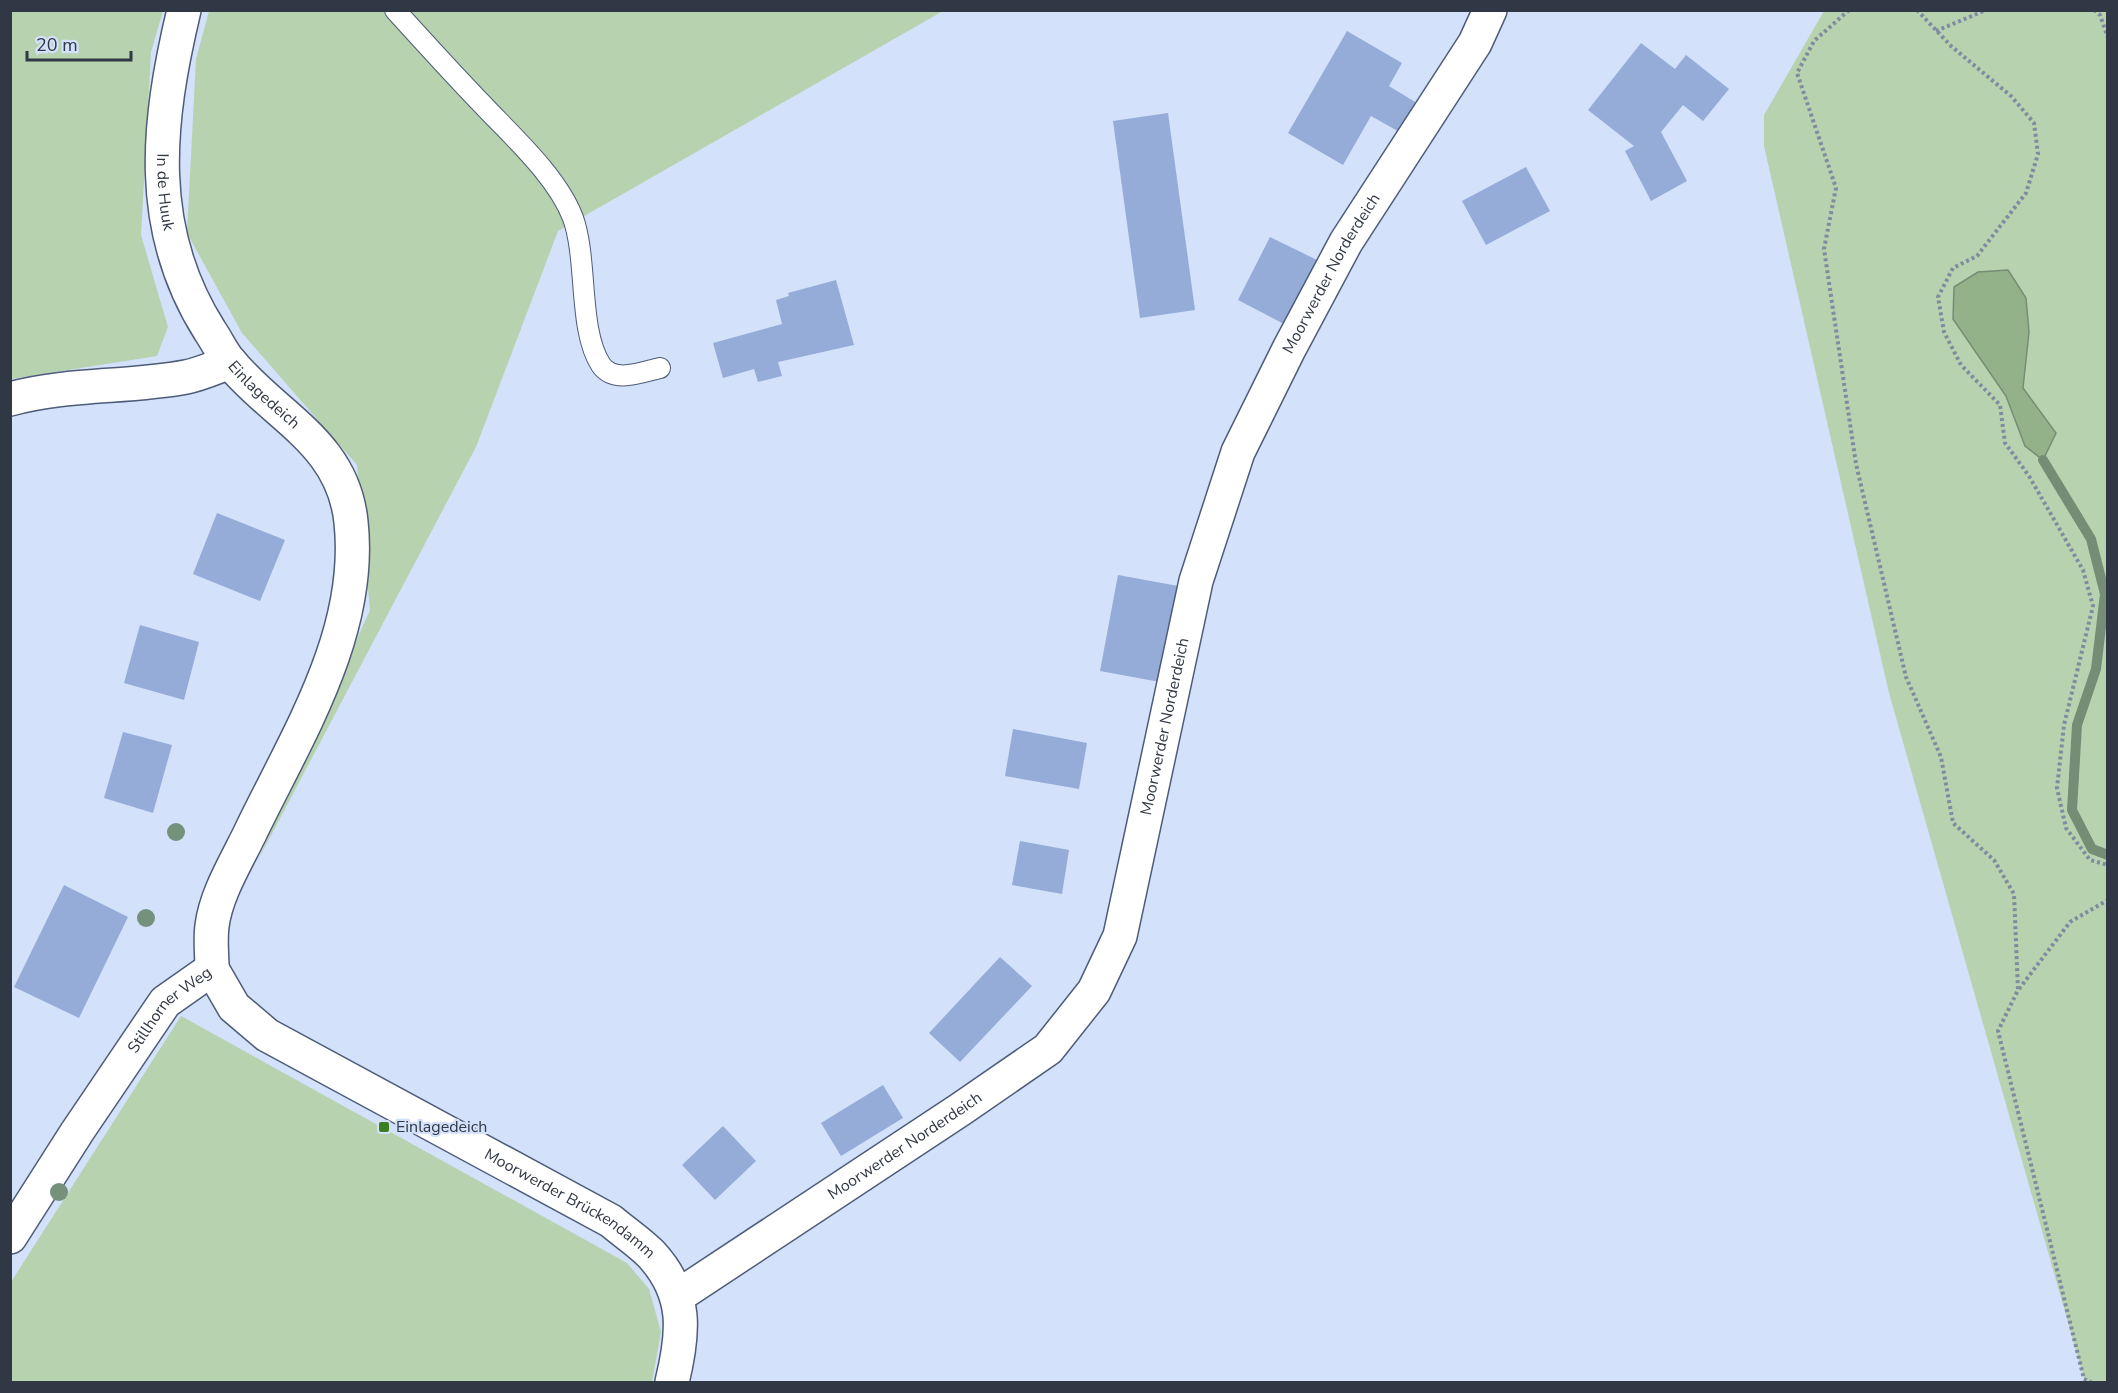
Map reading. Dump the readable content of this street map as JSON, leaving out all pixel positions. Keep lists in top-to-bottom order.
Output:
{
  "streets": {
    "street": [
      "In de Huuk",
      "Moorwerder Norderdeich",
      "Einlagedeich",
      "Stillhorner Weg",
      "Moorwerder Brückendamm"
    ]
  },
  "crossings": [
    ["In de Huuk", "Einlagedeich"],
    ["Moorwerder Norderdeich", "Moorwerder Brückendamm"],
    ["Einlagedeich", "Stillhorner Weg"],
    ["Stillhorner Weg", "Moorwerder Brückendamm"]
  ],
  "places": {
    "transit": ["Einlagedeich"]
  },
  "scale_bar": "20 m"
}
